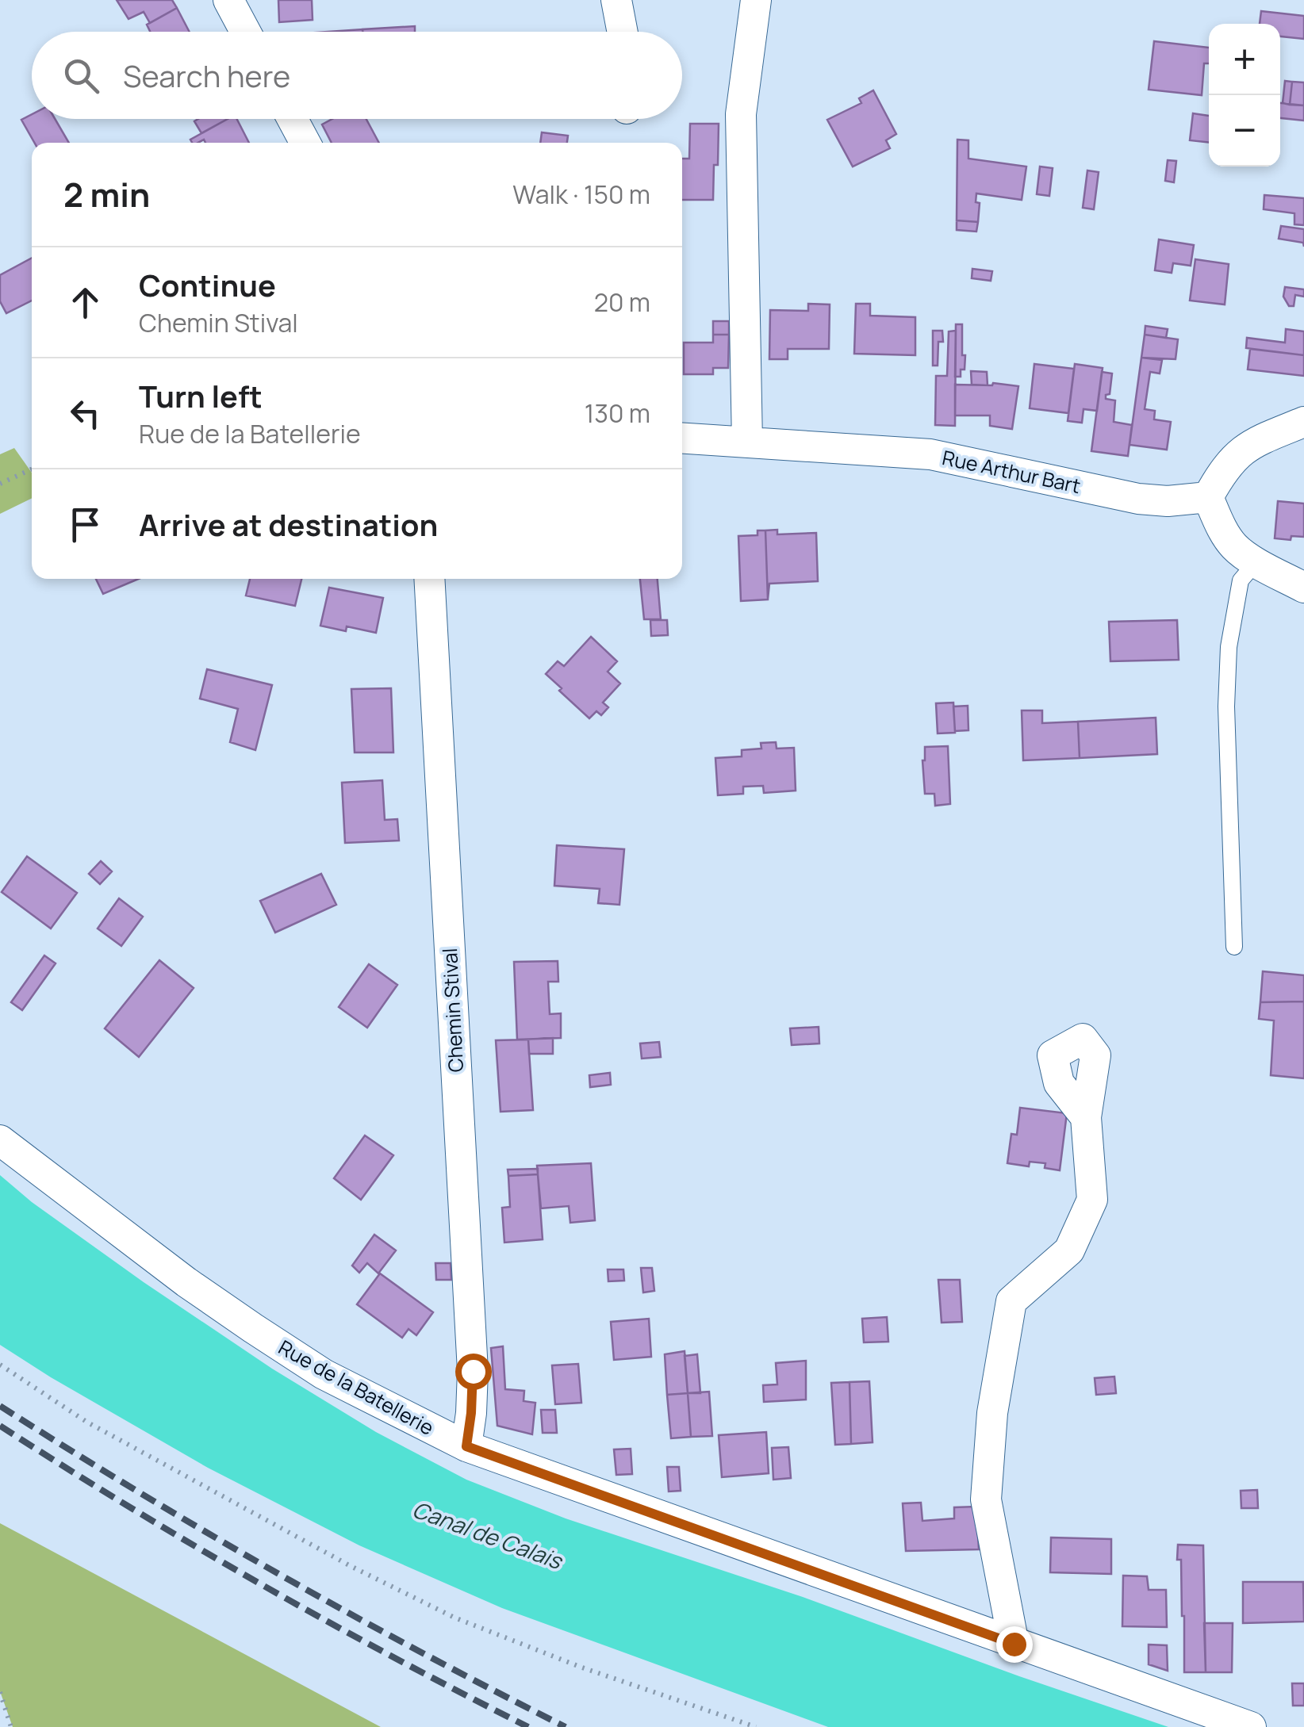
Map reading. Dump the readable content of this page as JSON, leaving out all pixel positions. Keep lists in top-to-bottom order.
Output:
{
  "streets": {
    "street": ["Rue Arthur Bart", "Chemin Stival", "Rue de la Batellerie"]
  },
  "crossings": [
    ["Chemin Stival", "Rue de la Batellerie"]
  ],
  "water": ["Canal de Calais"],
  "page": {
    "map_buttons": ["+", "−"],
    "search": "Search here",
    "heading": ["2 min", "Walk · 150 m"],
    "list": [
      ["Continue", "Chemin Stival", "20 m"],
      ["Turn left", "Rue de la Batellerie", "130 m"],
      "Arrive at destination"
    ]
  }
}
